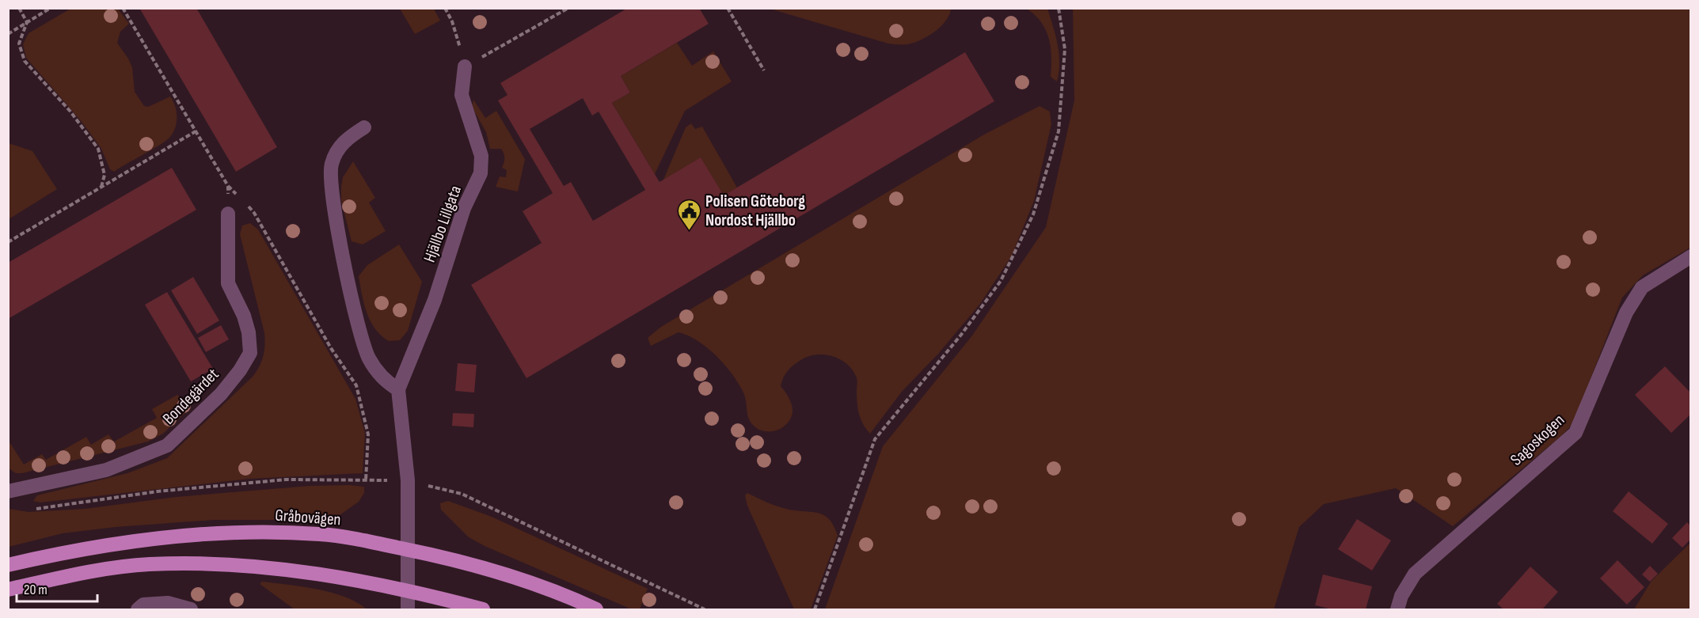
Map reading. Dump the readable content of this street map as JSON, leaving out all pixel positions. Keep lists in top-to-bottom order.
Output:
{
  "streets": {
    "main road": ["Gråbovägen"],
    "street": ["Hjällbo Lillgata", "Bondegärdet", "Sagoskogen"]
  },
  "crossings": [
    ["Hjällbo Lillgata", "Gråbovägen"]
  ],
  "places": {
    "public building": ["Polisen Göteborg Nordost Hjällbo"]
  },
  "scale_bar": "20 m"
}
